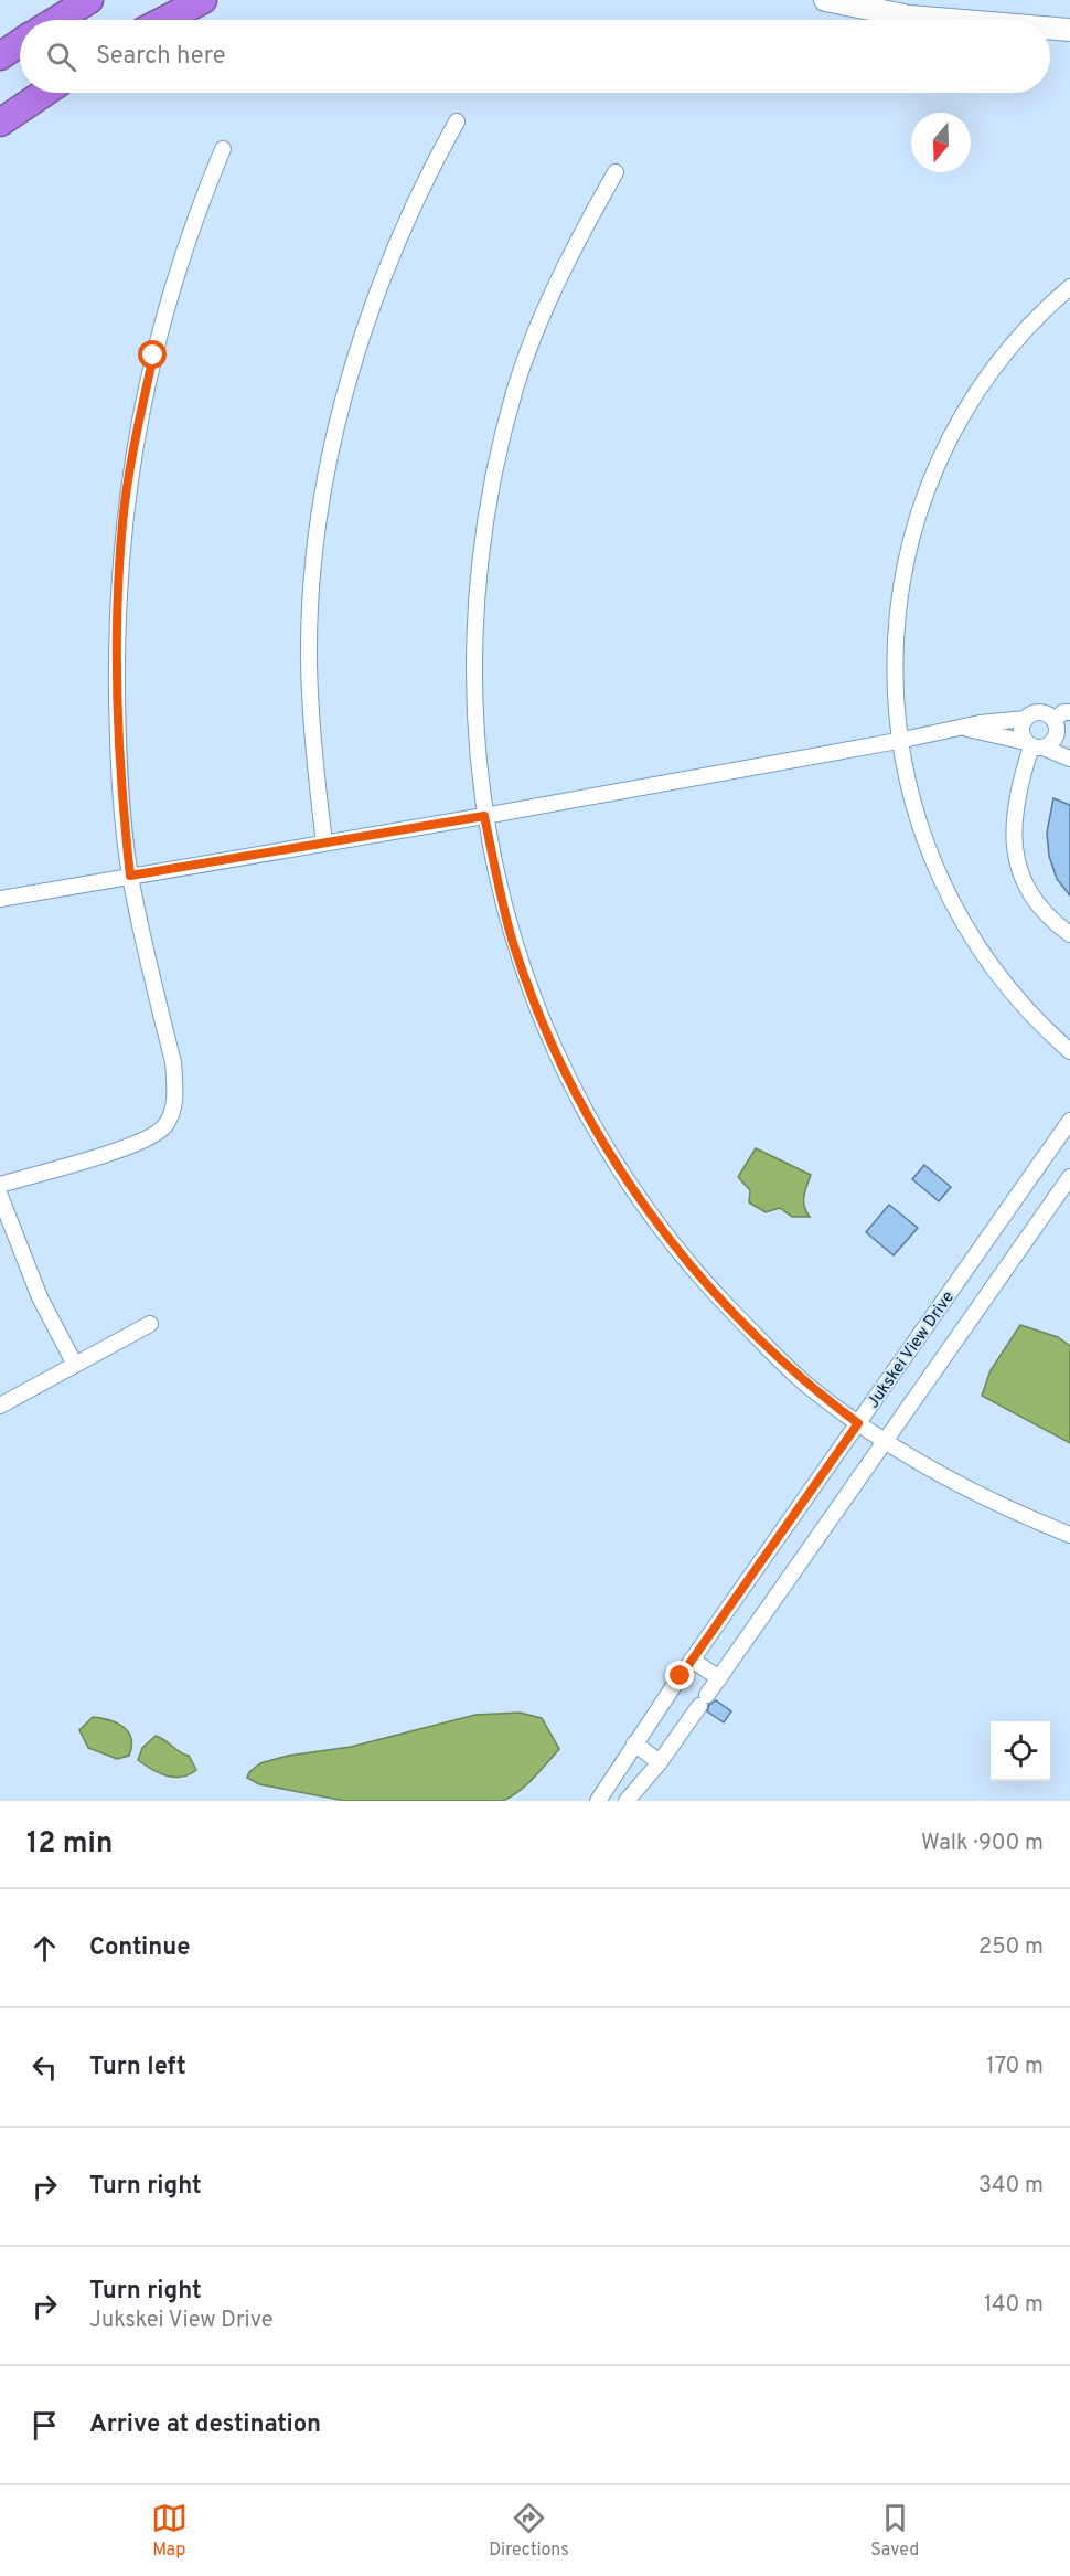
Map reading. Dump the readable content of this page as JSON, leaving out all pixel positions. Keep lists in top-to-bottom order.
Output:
{
  "streets": {
    "street": ["Jukskei View Drive"]
  },
  "north": "bottom",
  "page": {
    "search": "Search here",
    "heading": ["12 min", "Walk · 900 m"],
    "list": [
      ["Continue", "250 m"],
      ["Turn left", "170 m"],
      ["Turn right", "340 m"],
      ["Turn right", "Jukskei View Drive", "140 m"],
      "Arrive at destination"
    ],
    "nav": ["Map", "Directions", "Saved"]
  }
}
